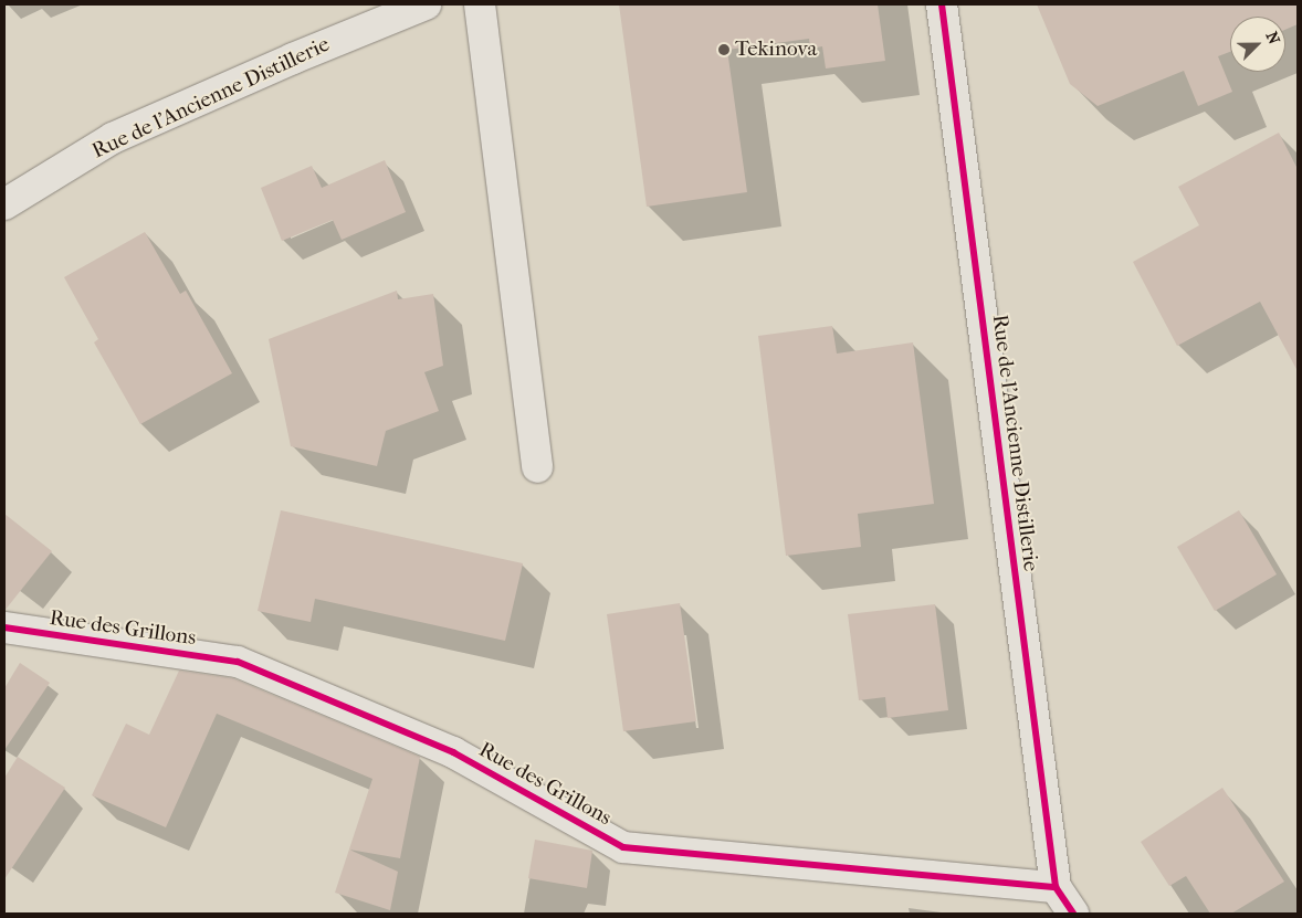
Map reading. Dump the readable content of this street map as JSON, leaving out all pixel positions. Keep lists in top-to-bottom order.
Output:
{
  "streets": {
    "street": ["Rue de l'Ancienne Distillerie", "Rue des Grillons"]
  },
  "crossings": [
    ["Rue de l'Ancienne Distillerie", "Rue des Grillons"]
  ],
  "places": ["Tekinova"],
  "north": "top right"
}
